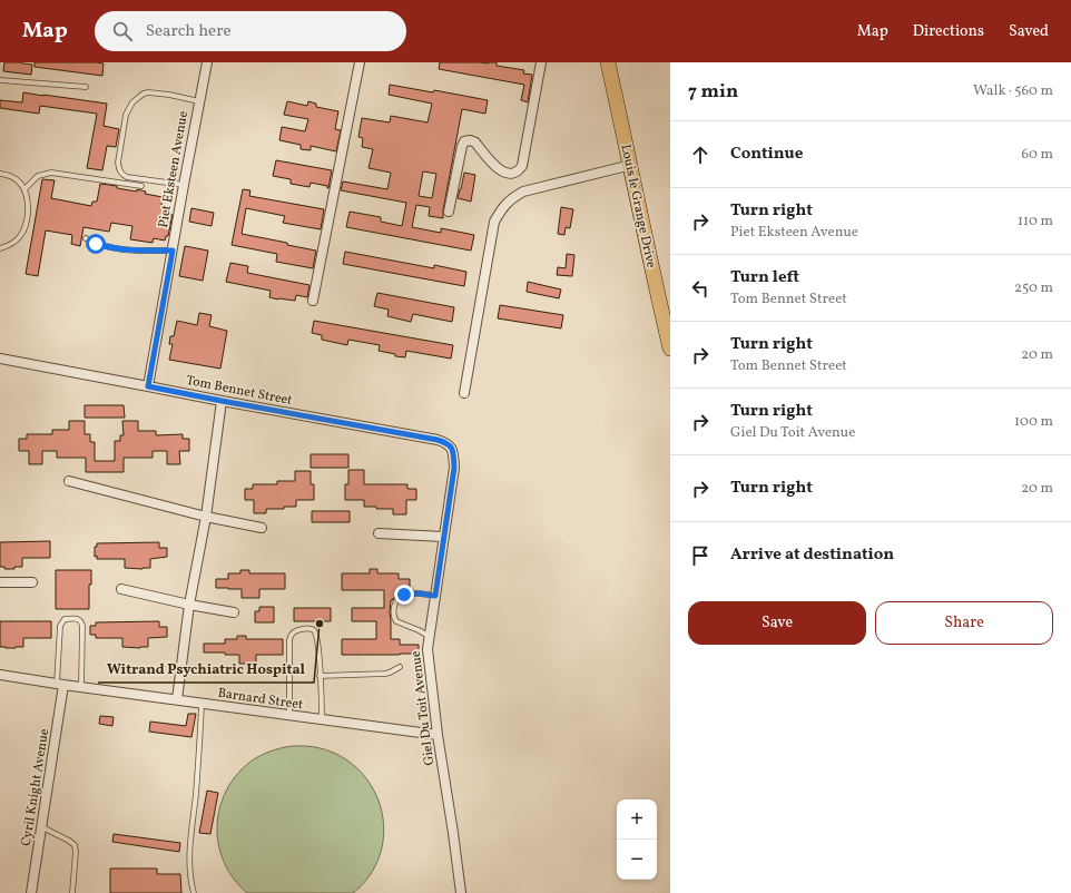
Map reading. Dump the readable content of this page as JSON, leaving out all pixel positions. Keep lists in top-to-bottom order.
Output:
{
  "streets": {
    "main road": ["Louis le Grange Drive"],
    "street": [
      "Piet Eksteen Avenue",
      "Tom Bennet Street",
      "Barnard Street",
      "Giel Du Toit Avenue",
      "Cyril Knight Avenue"
    ]
  },
  "crossings": [
    ["Piet Eksteen Avenue", "Tom Bennet Street"],
    ["Tom Bennet Street", "Giel Du Toit Avenue"],
    ["Barnard Street", "Giel Du Toit Avenue"],
    ["Barnard Street", "Cyril Knight Avenue"]
  ],
  "places": ["Witrand Psychiatric Hospital"],
  "page": {
    "header": "Map",
    "search": "Search here",
    "nav": ["Map", "Directions", "Saved"],
    "heading": ["7 min", "Walk · 560 m"],
    "list": [
      ["Continue", "60 m"],
      ["Turn right", "Piet Eksteen Avenue", "110 m"],
      ["Turn left", "Tom Bennet Street", "250 m"],
      ["Turn right", "Tom Bennet Street", "20 m"],
      ["Turn right", "Giel Du Toit Avenue", "100 m"],
      ["Turn right", "20 m"],
      "Arrive at destination"
    ],
    "buttons": ["Save", "Share"],
    "map_buttons": ["+", "−"]
  }
}
